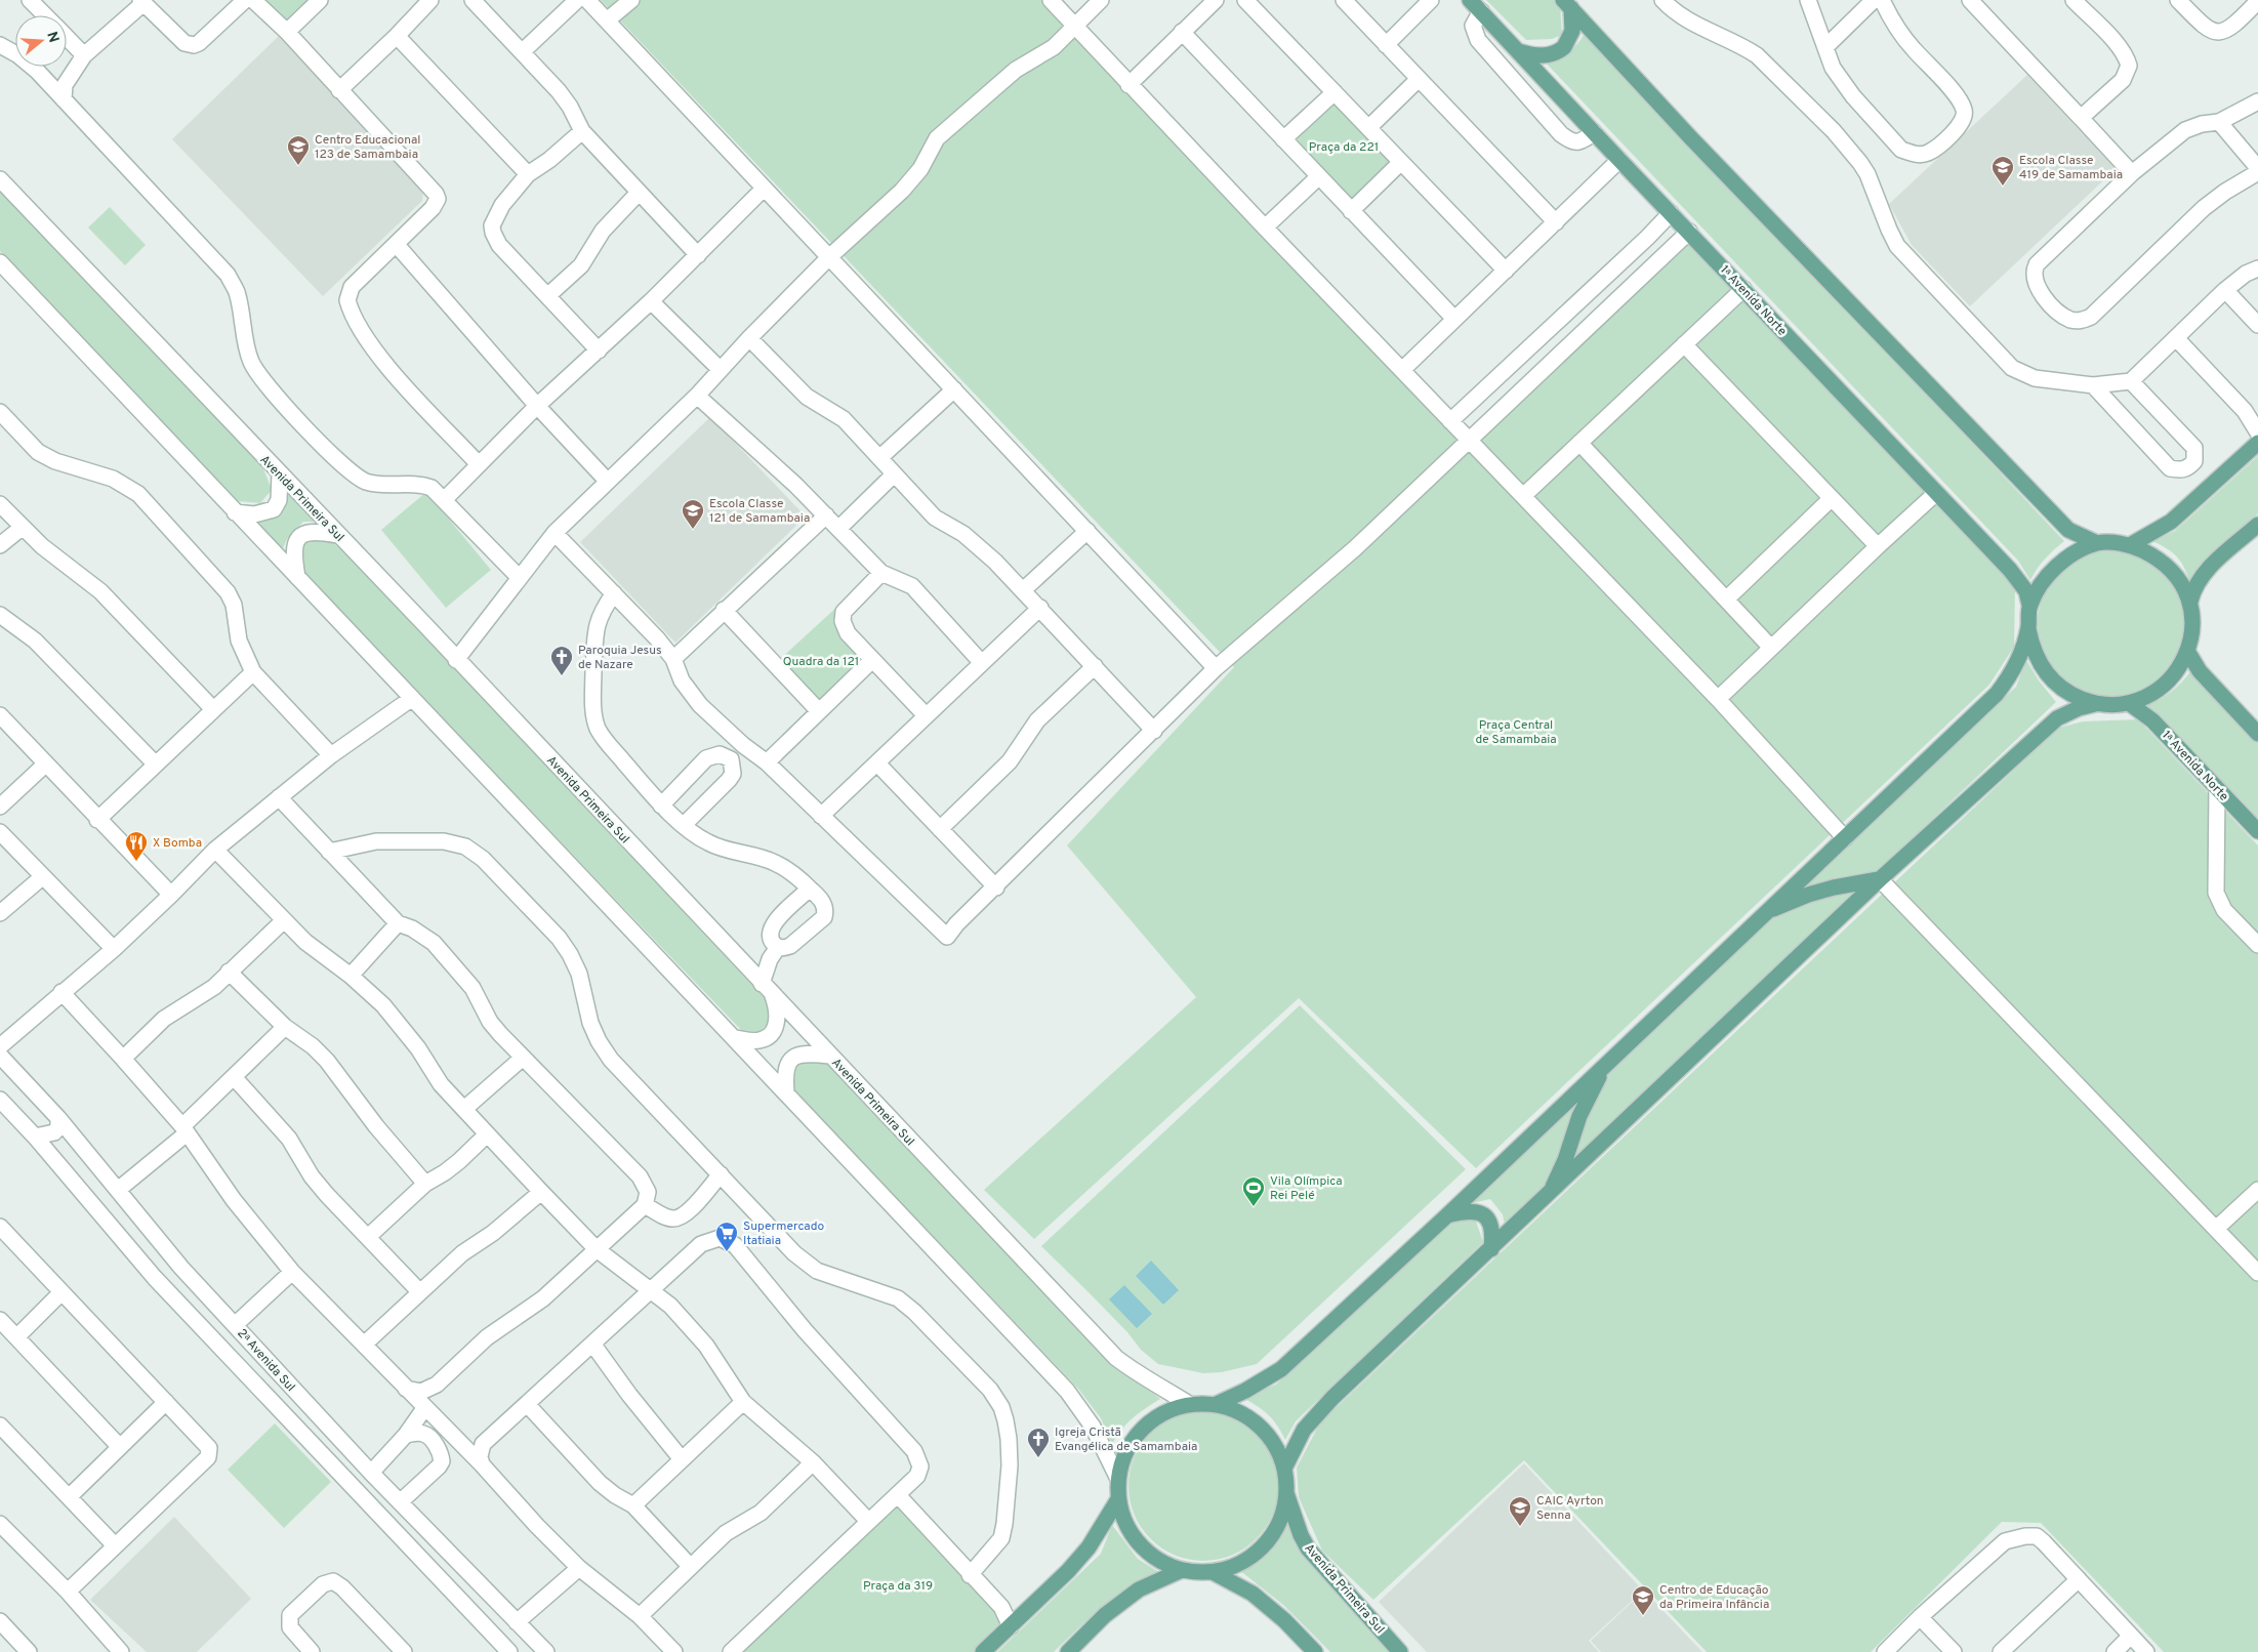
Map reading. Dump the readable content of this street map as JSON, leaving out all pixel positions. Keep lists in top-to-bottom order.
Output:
{
  "streets": {
    "main road": ["1ᵃ Avenida Norte", "Avenida Primeira Sul"],
    "street": ["2ᵃ Avenida Sul"]
  },
  "parks": [
    "Praça da 221",
    "Quadra da 121",
    "Praça Central de Samambaia",
    "Praça da 319"
  ],
  "places": {
    "school or university": [
      "Centro Educacional 123 de Samambaia",
      "Escola Classe 419 de Samambaia",
      "Escola Classe 121 de Samambaia",
      "CAIC Ayrton Senna",
      "Centro de Educação da Primeira Infância"
    ],
    "church": ["Paroquia Jesus de Nazare", "Igreja Cristã Evangélica de Samambaia"],
    "restaurant": ["X Bomba"],
    "sports": ["Vila Olímpica Rei Pelé"],
    "supermarket": ["Supermercado Itatiaia"]
  },
  "north": "right"
}
